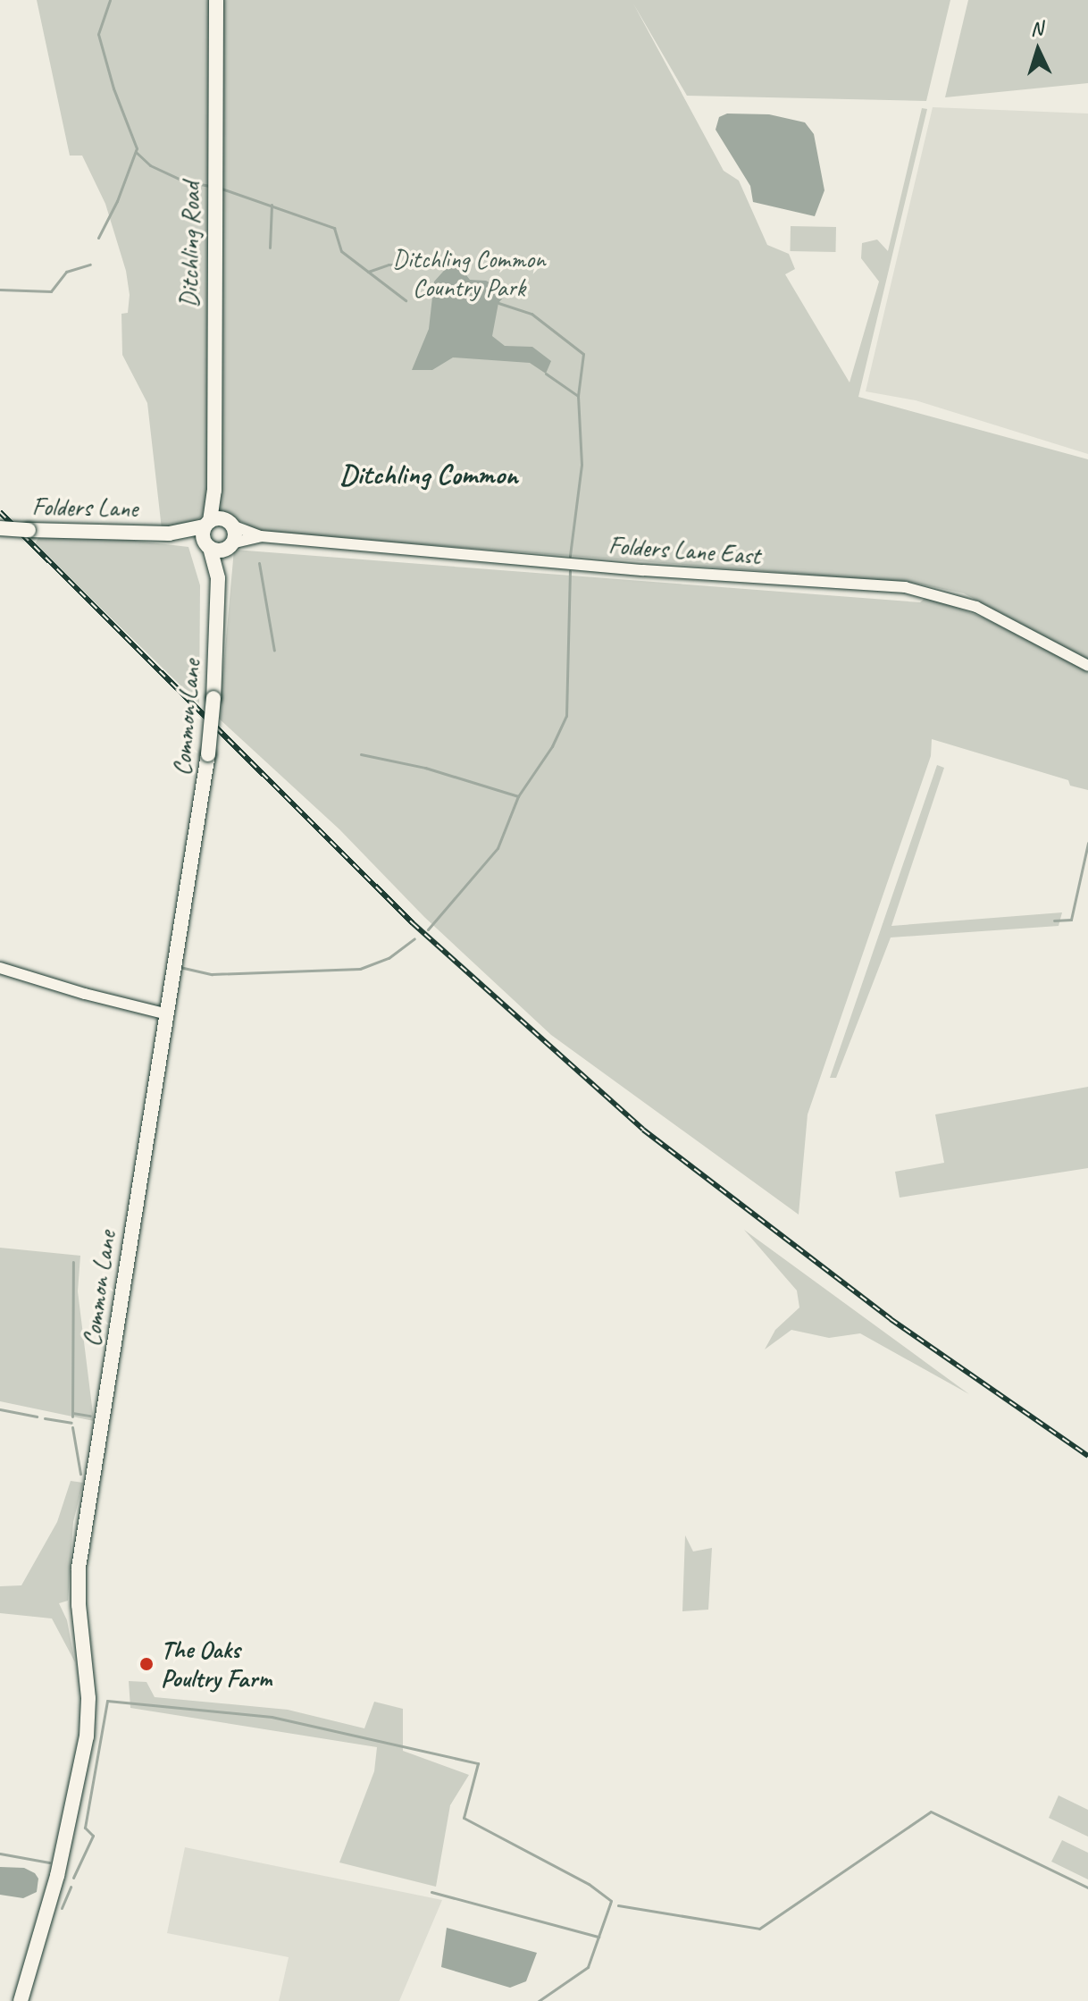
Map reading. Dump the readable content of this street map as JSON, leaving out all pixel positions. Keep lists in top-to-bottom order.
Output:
{
  "streets": {
    "main road": ["Ditchling Road", "Folders Lane", "Common Lane"],
    "street": ["Folders Lane East"]
  },
  "crossings": [
    ["Ditchling Road", "Folders Lane"],
    ["Ditchling Road", "Folders Lane East"],
    ["Ditchling Road", "Common Lane"],
    ["Folders Lane", "Folders Lane East"],
    ["Folders Lane", "Common Lane"],
    ["Folders Lane East", "Common Lane"]
  ],
  "districts": ["Ditchling Common"],
  "parks": ["Ditchling Common Country Park"],
  "places": ["The Oaks Poultry Farm"],
  "north": "top"
}
